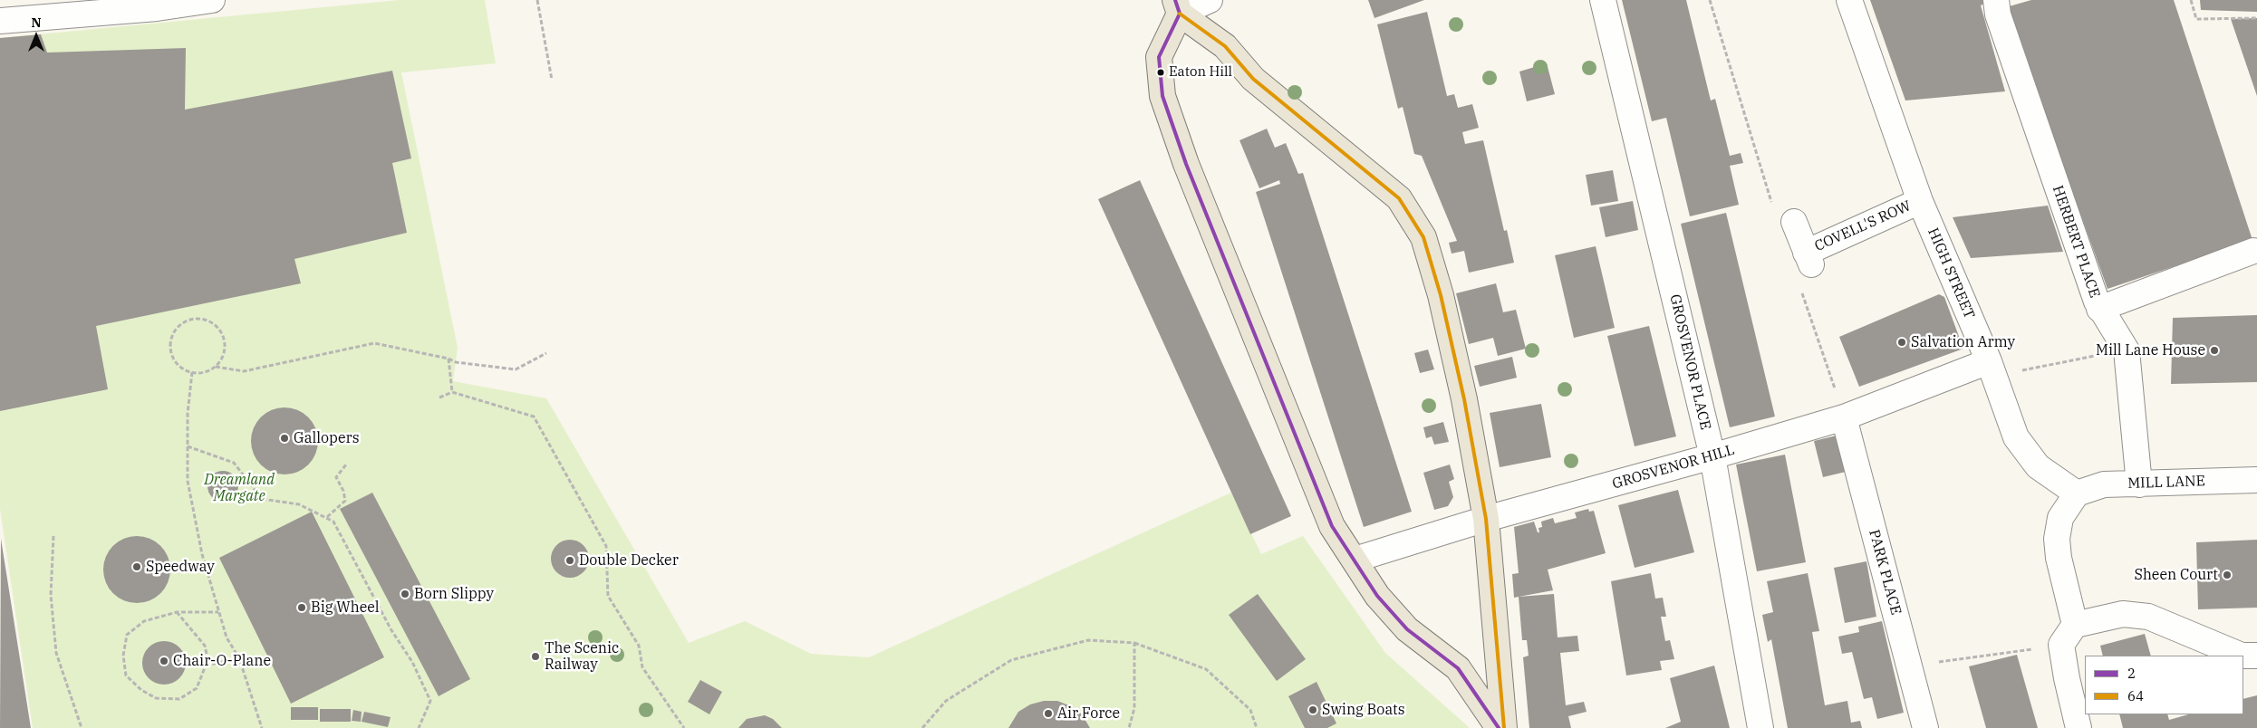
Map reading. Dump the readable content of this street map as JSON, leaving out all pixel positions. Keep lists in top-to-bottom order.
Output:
{
  "streets": {
    "street": [
      "COVELL'S ROW",
      "HERBERT PLACE",
      "HIGH STREET",
      "GROSVENOR PLACE",
      "GROSVENOR HILL",
      "MILL LANE",
      "PARK PLACE"
    ]
  },
  "crossings": [
    ["COVELL'S ROW", "HIGH STREET"],
    ["HERBERT PLACE", "MILL LANE"],
    ["HIGH STREET", "GROSVENOR HILL"],
    ["HIGH STREET", "MILL LANE"],
    ["GROSVENOR PLACE", "GROSVENOR HILL"],
    ["GROSVENOR HILL", "PARK PLACE"]
  ],
  "parks": ["Dreamland Margate"],
  "places": [
    "Eaton Hill",
    "Salvation Army",
    "Mill Lane House",
    "Gallopers",
    "Double Decker",
    "Speedway",
    "Sheen Court",
    "Born Slippy",
    "Big Wheel",
    "The Scenic Railway",
    "Chair-O-Plane",
    "Swing Boats",
    "Air Force"
  ],
  "lines": ["transit line 2", "transit line 64"],
  "legend": ["2", "64"],
  "north": "top"
}
